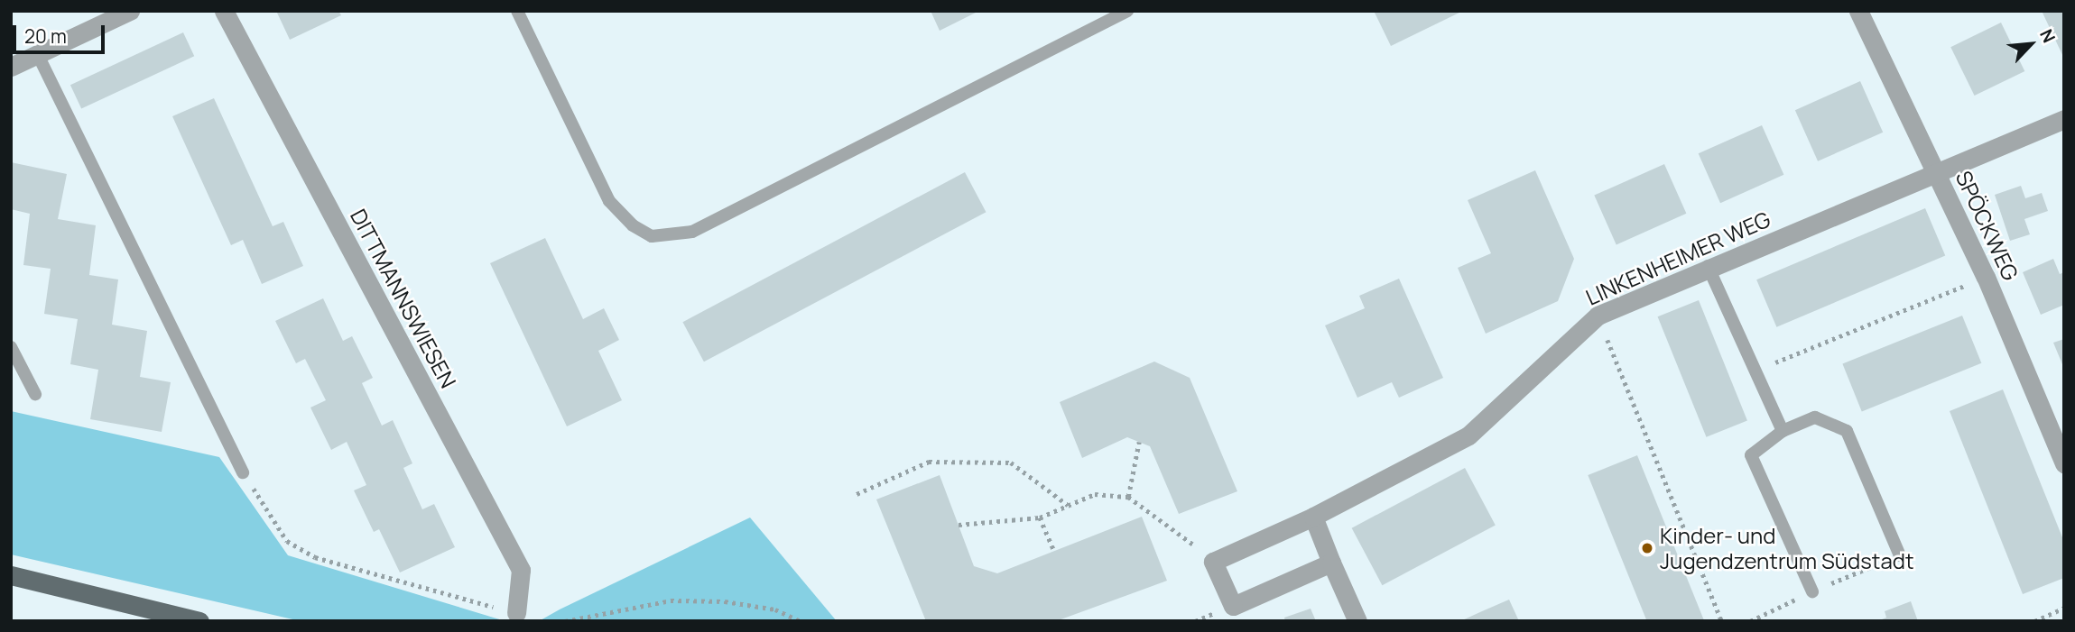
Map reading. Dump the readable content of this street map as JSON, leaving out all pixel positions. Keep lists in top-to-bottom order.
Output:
{
  "streets": {
    "street": ["SPÖCKWEG", "LINKENHEIMER WEG", "DITTMANNSWIESEN"]
  },
  "crossings": [
    ["SPÖCKWEG", "LINKENHEIMER WEG"]
  ],
  "places": ["Kinder- und Jugendzentrum Südstadt"],
  "scale_bar": "20 m",
  "north": "top right"
}
